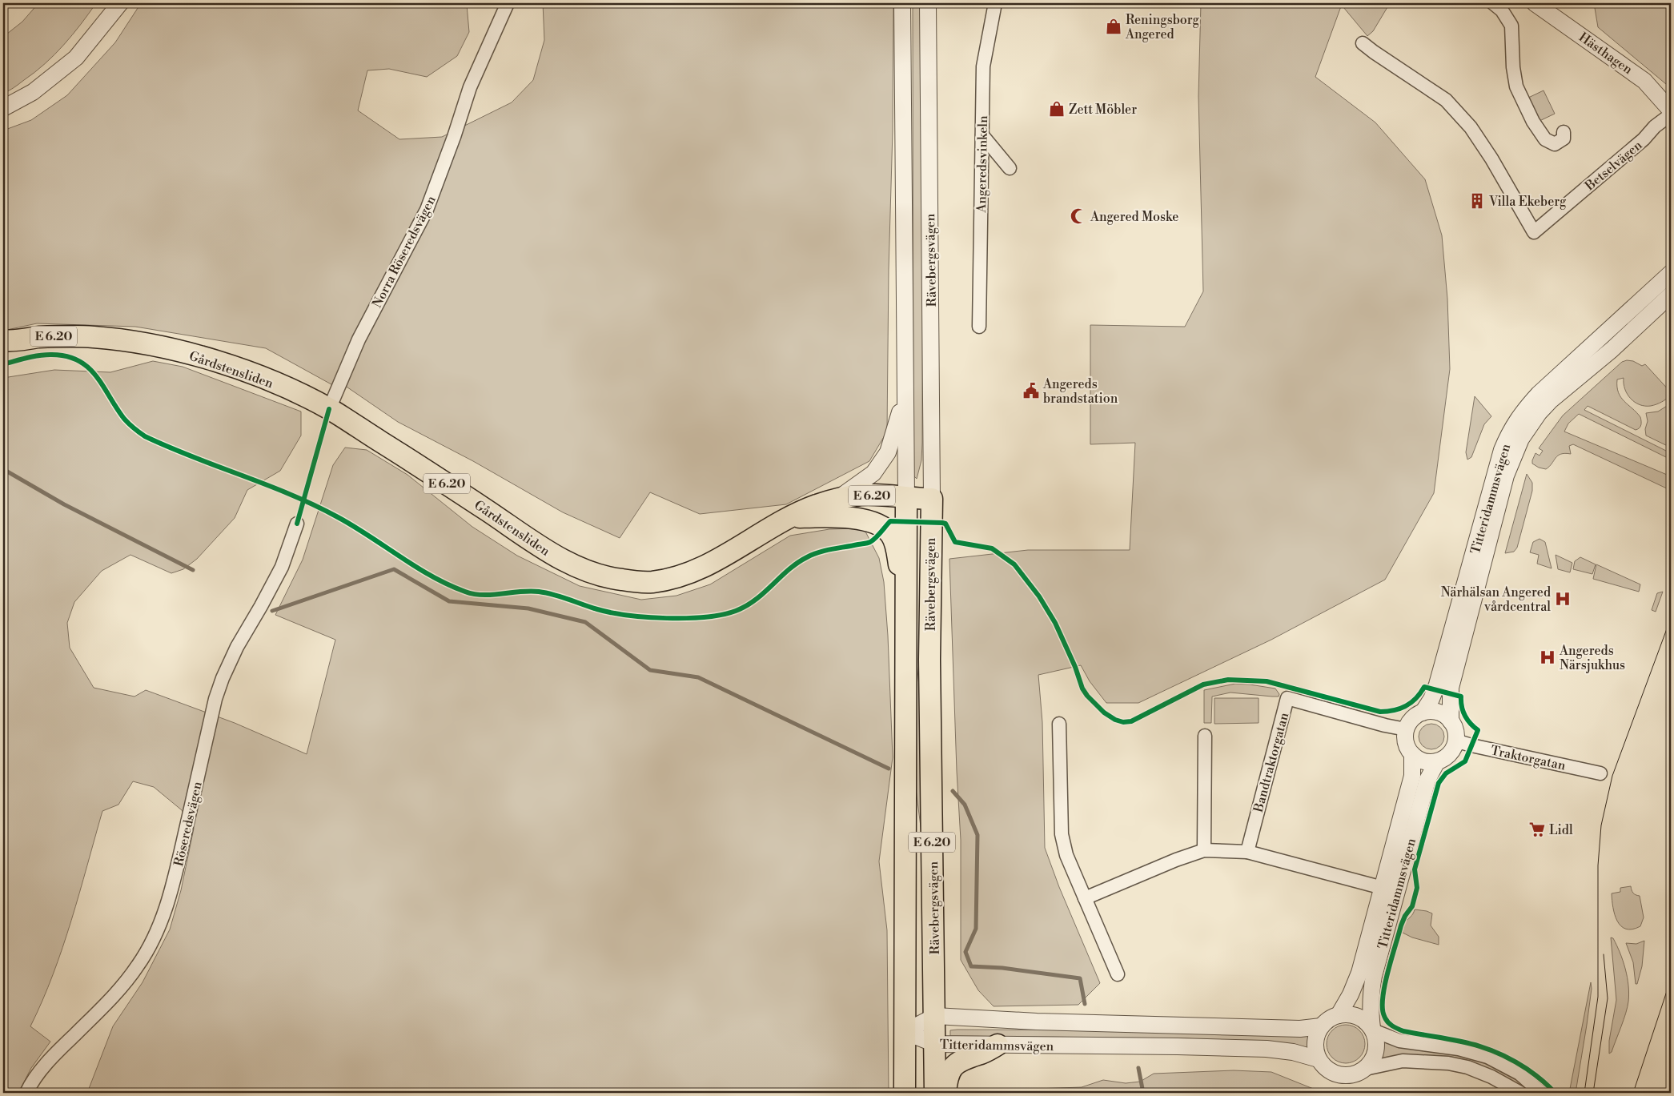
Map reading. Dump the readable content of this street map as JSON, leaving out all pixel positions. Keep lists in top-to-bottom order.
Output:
{
  "streets": {
    "highway": ["Rävebergsvägen", "E 6.20", "Gårdstensliden"],
    "street": [
      "Hästhagen",
      "Angeredsvinkeln",
      "Betselvägen",
      "Norra Röseredsvägen",
      "Titteridammsvägen",
      "Traktorgatan",
      "Bandtraktorgatan",
      "Röseredsvägen"
    ]
  },
  "crossings": [
    ["Norra Röseredsvägen", "Gårdstensliden"],
    ["Rävebergsvägen", "E 6.20"],
    ["Rävebergsvägen", "Gårdstensliden"],
    ["Rävebergsvägen", "Titteridammsvägen"],
    ["E 6.20", "Gårdstensliden"],
    ["Titteridammsvägen", "Traktorgatan"],
    ["Titteridammsvägen", "Bandtraktorgatan"],
    ["Traktorgatan", "Bandtraktorgatan"]
  ],
  "places": {
    "shop": ["Reningsborg Angered", "Zett Möbler"],
    "building": ["Villa Ekeberg"],
    "mosque": ["Angered Moske"],
    "public building": ["Angereds brandstation"],
    "hospital": ["Närhälsan Angered vårdcentral", "Angereds Närsjukhus"],
    "supermarket": ["Lidl"]
  }
}
